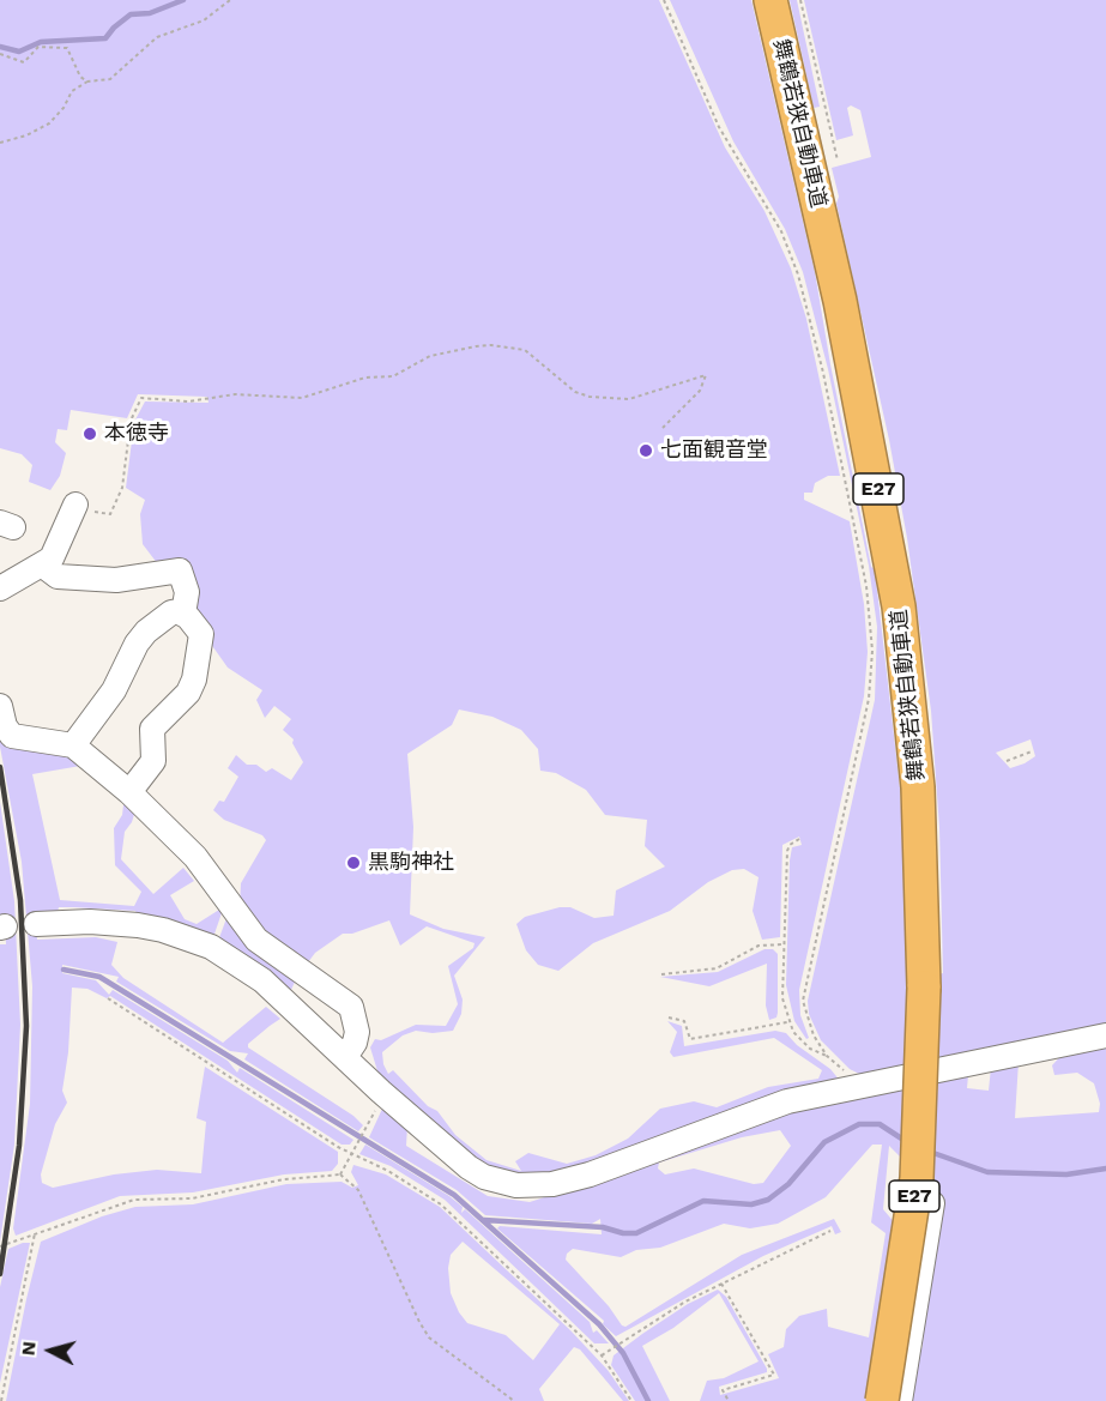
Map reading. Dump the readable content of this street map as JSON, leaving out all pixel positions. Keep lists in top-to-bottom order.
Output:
{
  "streets": {
    "highway": ["舞鶴若狭自動車道", "E27"]
  },
  "places": ["本徳寺", "七面観音堂", "黒駒神社"],
  "north": "left"
}
